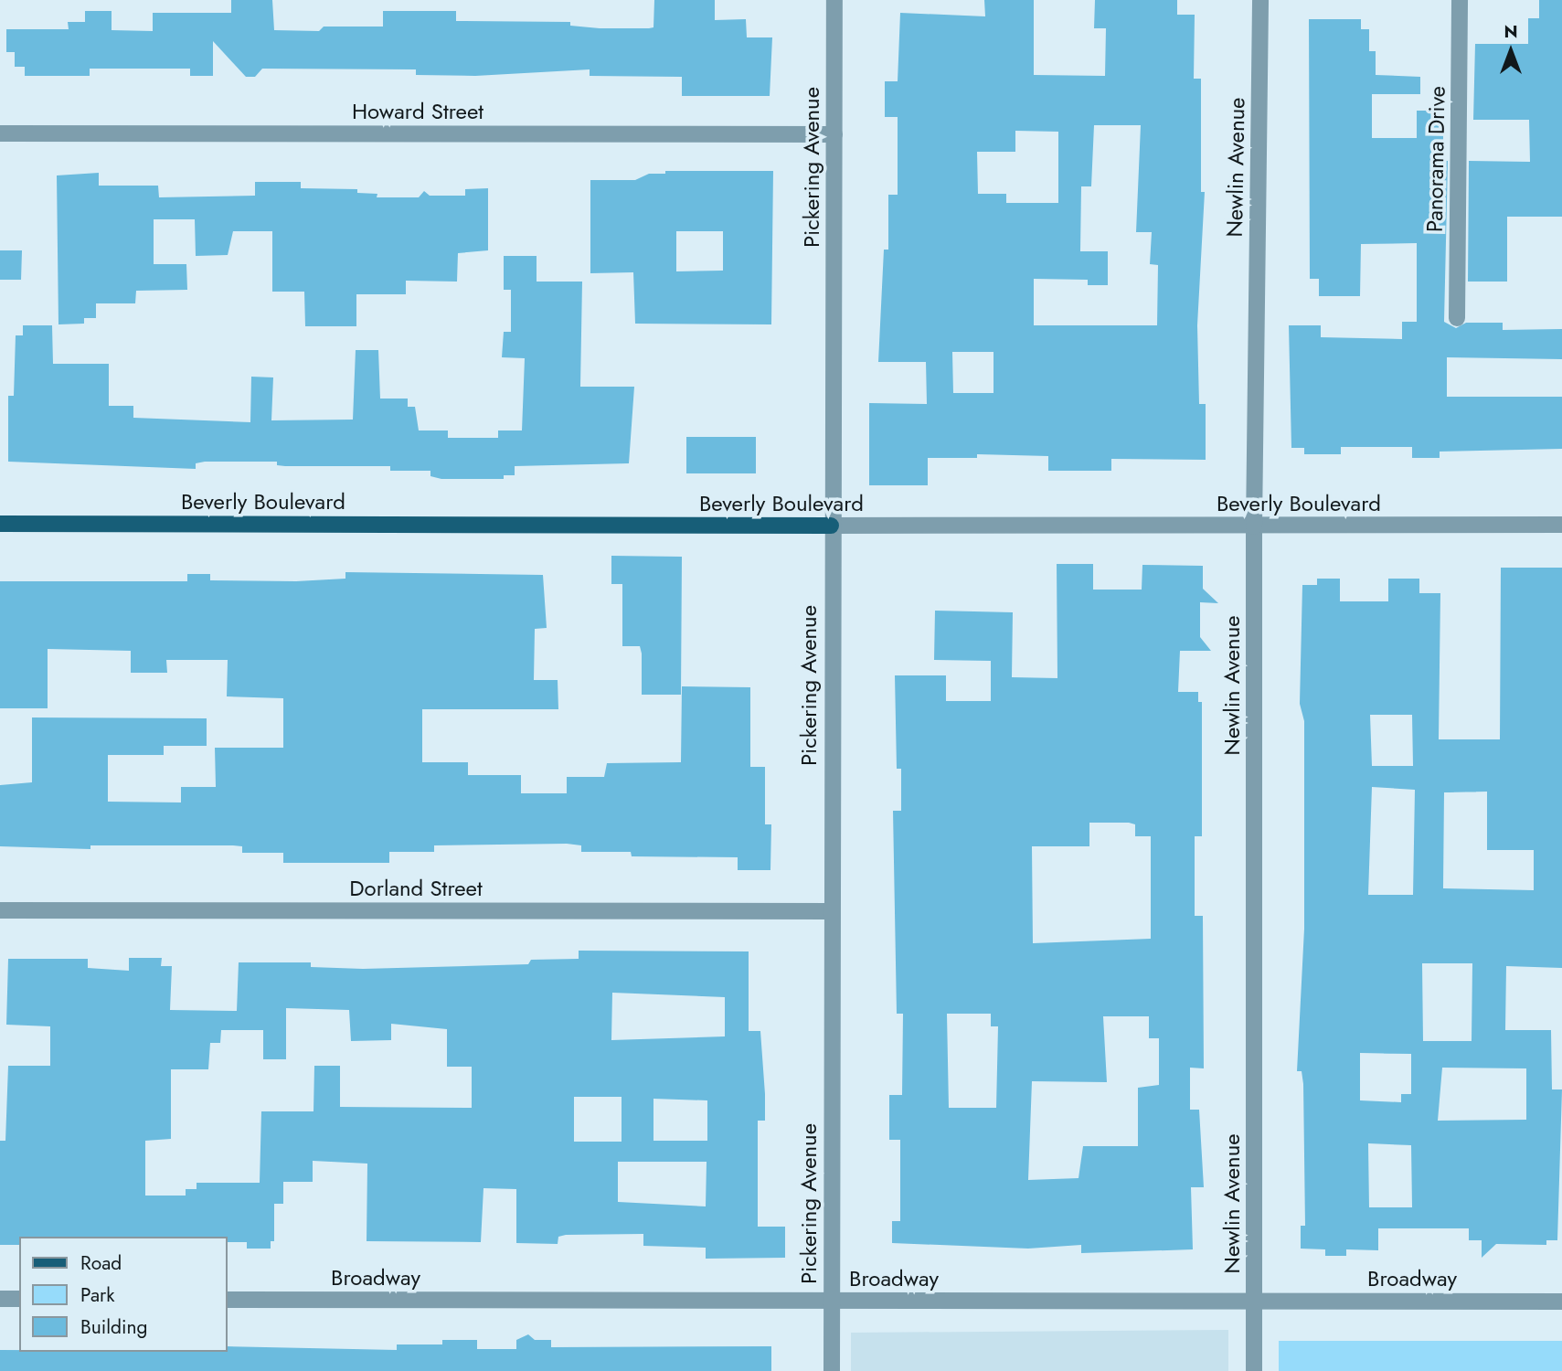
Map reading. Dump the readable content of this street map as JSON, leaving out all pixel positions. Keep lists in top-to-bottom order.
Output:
{
  "streets": {
    "main road": ["Beverly Boulevard"],
    "street": [
      "Howard Street",
      "Panorama Drive",
      "Pickering Avenue",
      "Newlin Avenue",
      "Dorland Street",
      "Broadway"
    ]
  },
  "crossings": [
    ["Howard Street", "Pickering Avenue"],
    ["Pickering Avenue", "Beverly Boulevard"],
    ["Pickering Avenue", "Dorland Street"],
    ["Pickering Avenue", "Broadway"],
    ["Newlin Avenue", "Beverly Boulevard"],
    ["Newlin Avenue", "Broadway"]
  ],
  "legend": ["Road", "Park", "Building"],
  "north": "top"
}
